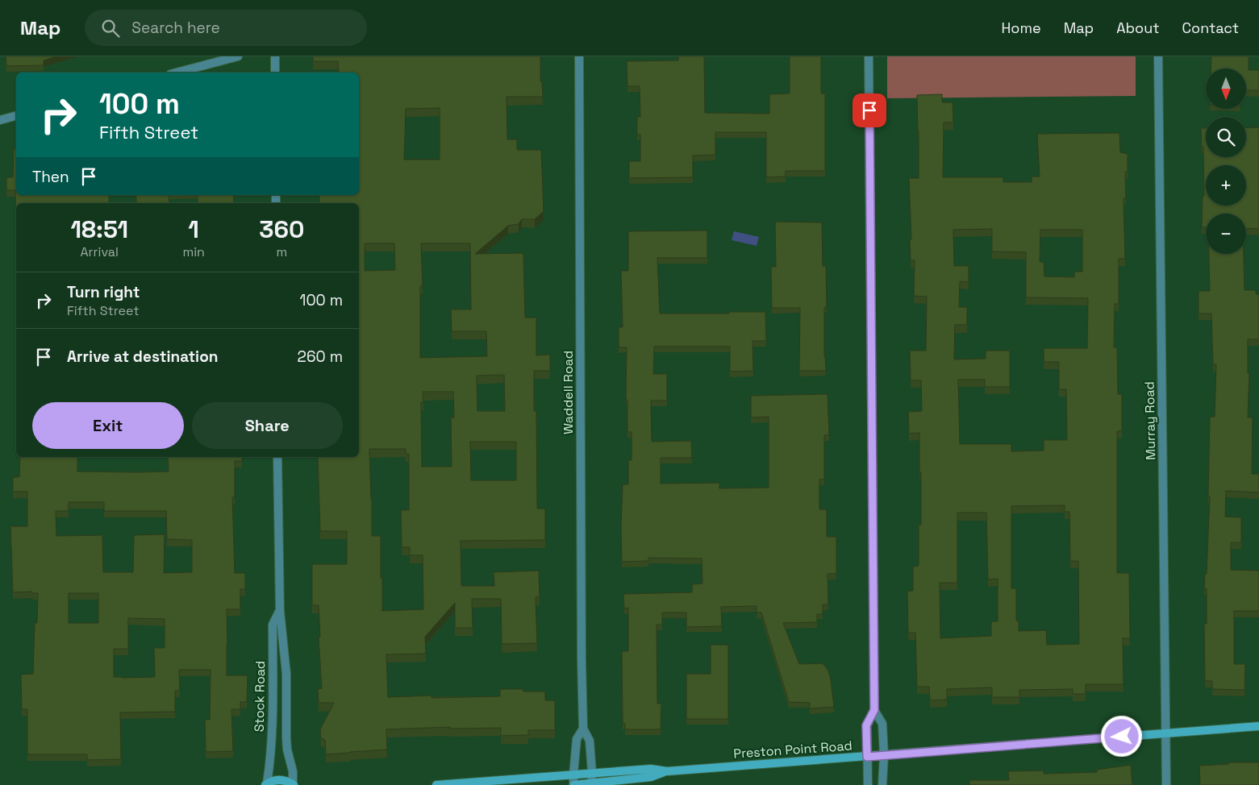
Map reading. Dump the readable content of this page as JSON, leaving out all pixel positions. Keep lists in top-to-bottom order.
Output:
{
  "streets": {
    "main road": ["Stock Road", "Preston Point Road"],
    "street": ["Waddell Road", "Murray Road"]
  },
  "crossings": [
    ["Waddell Road", "Preston Point Road"],
    ["Murray Road", "Preston Point Road"]
  ],
  "north": "bottom",
  "page": {
    "header": "Map",
    "search": "Search here",
    "nav": [
      "Home",
      "Map",
      "About",
      "Contact"
    ],
    "map_buttons": ["+", "−"],
    "turn": ["100 m", "Fifth Street"],
    "then": "Then",
    "eta": [
      "18:51",
      "Arrival",
      "1",
      "min",
      "360",
      "m"
    ],
    "list": [
      {
        "name": "Turn right",
        "note": "Fifth Street",
        "value": "100 m"
      },
      {
        "name": "Arrive at destination",
        "value": "260 m"
      }
    ],
    "buttons": ["Exit", "Share"]
  }
}
